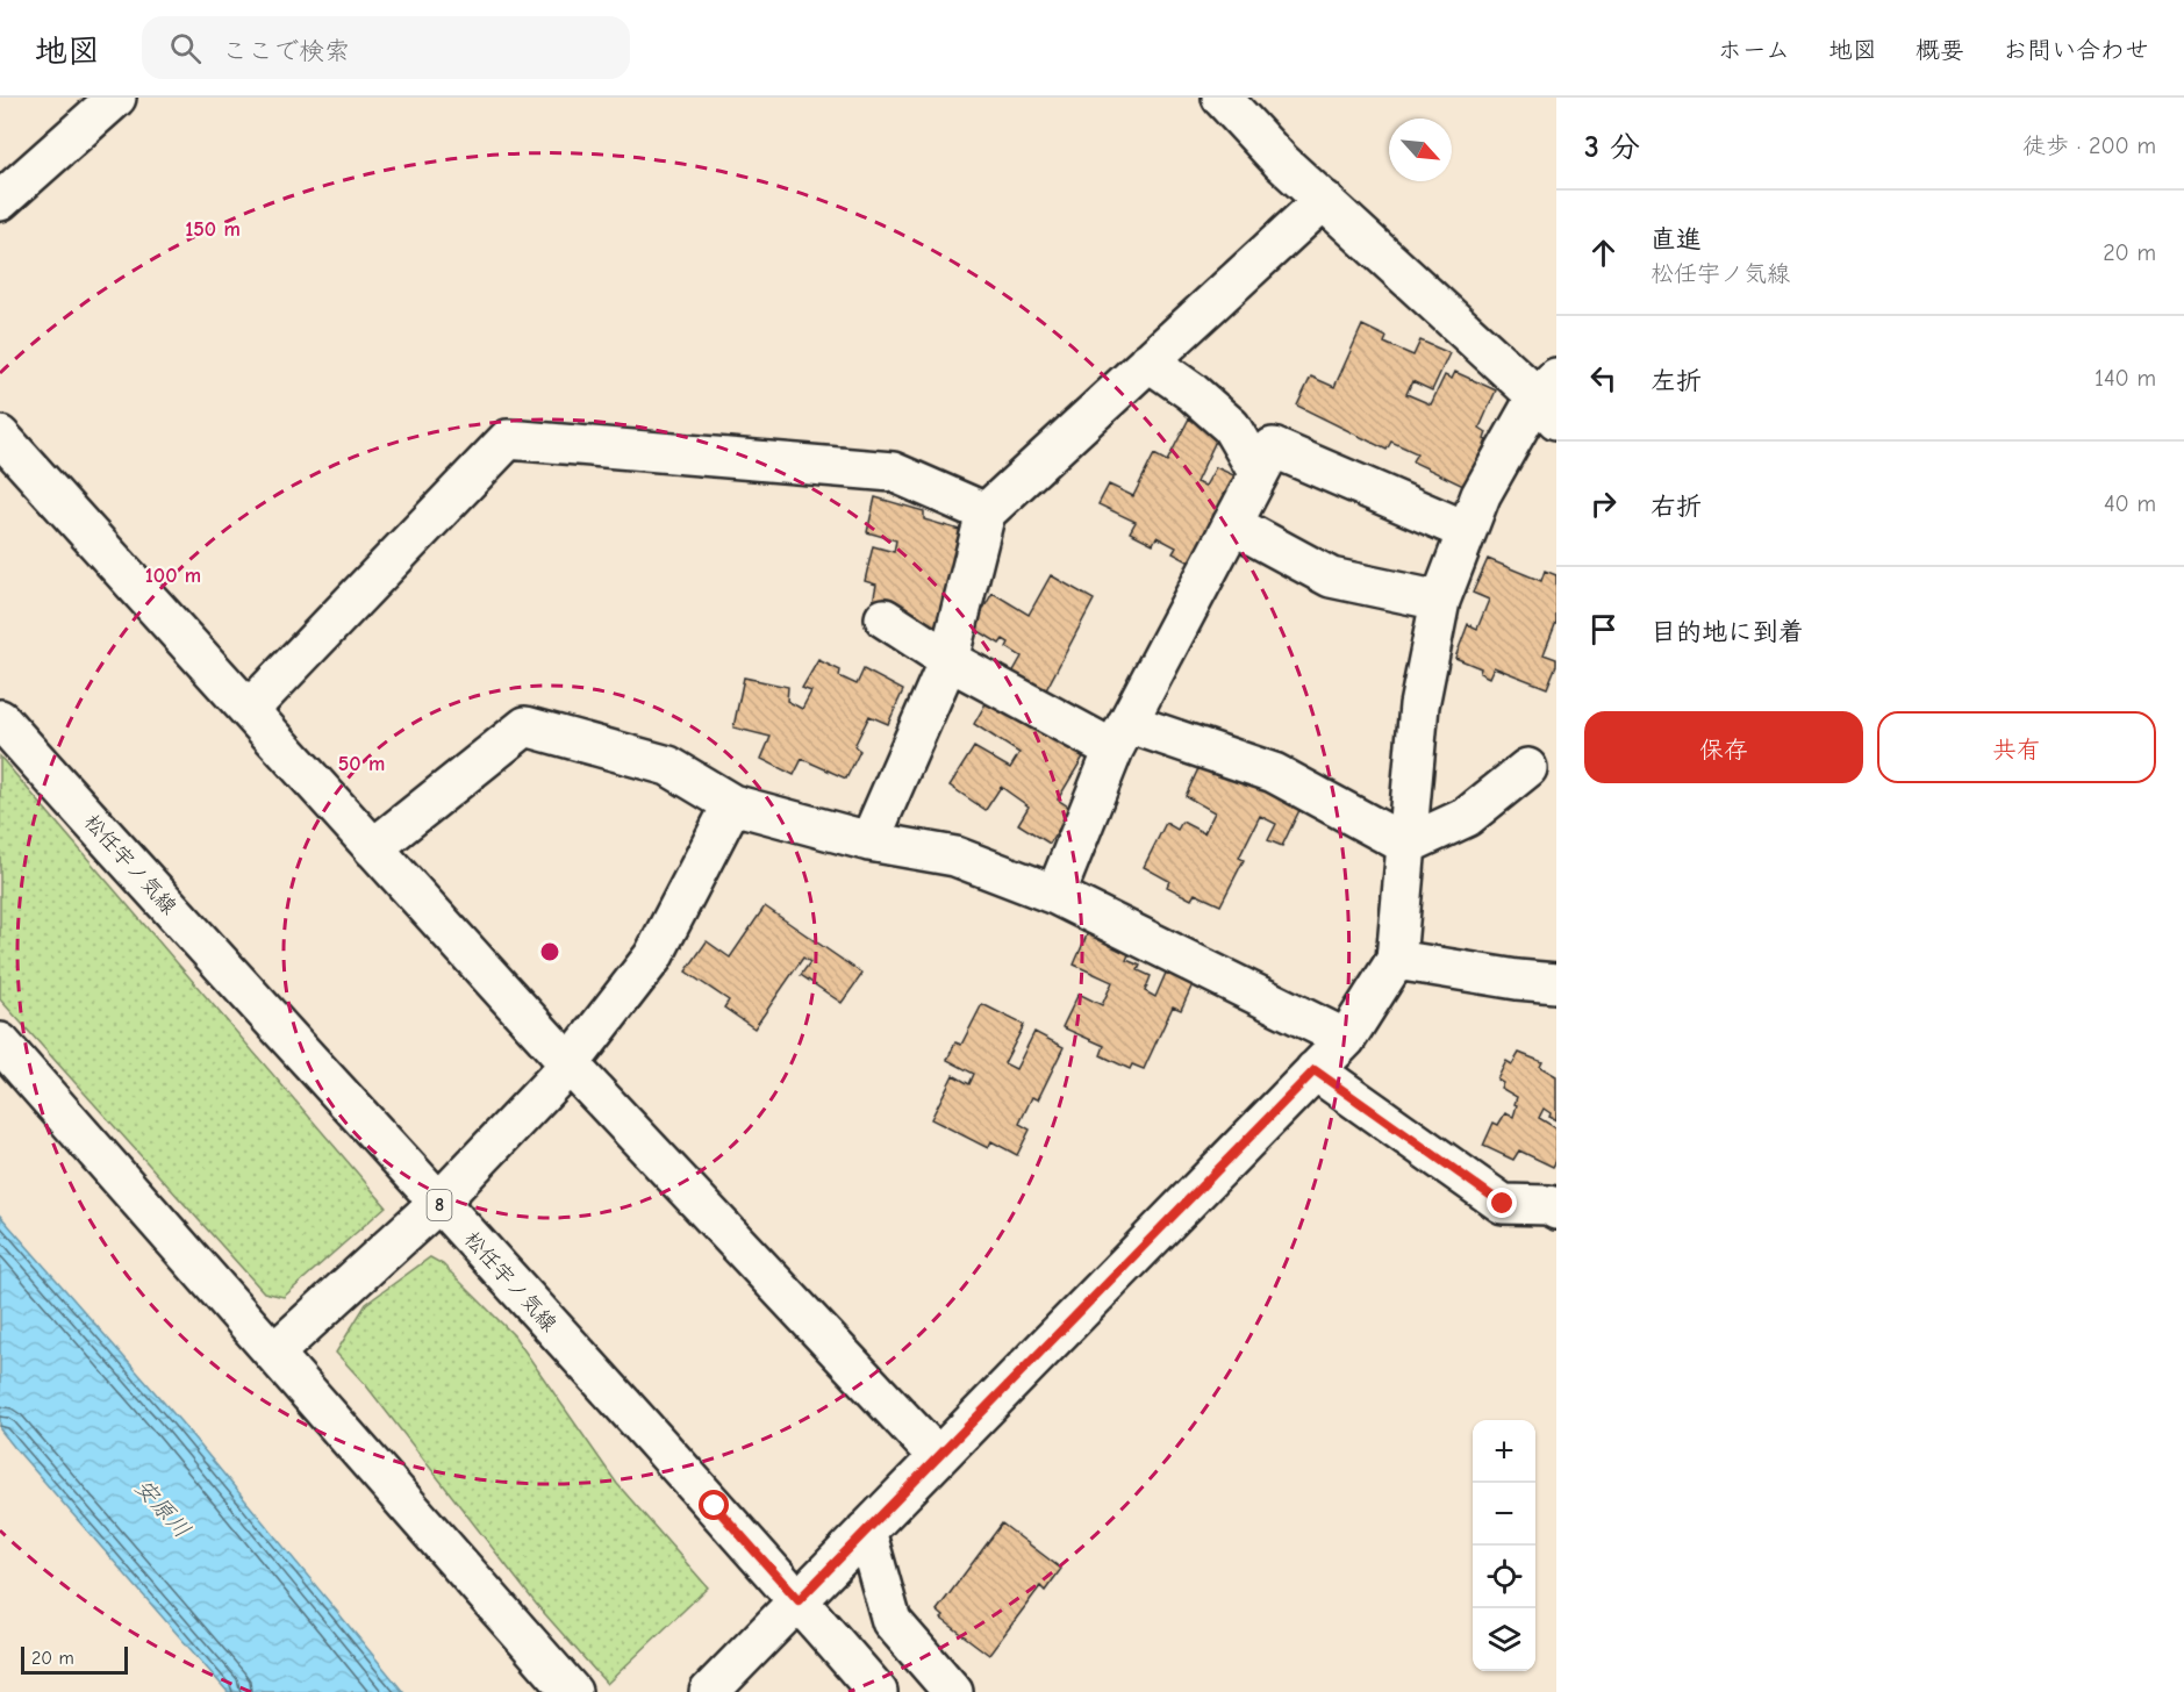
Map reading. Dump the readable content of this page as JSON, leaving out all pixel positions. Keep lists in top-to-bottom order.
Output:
{
  "streets": {
    "street": ["松任宇ノ気線", "8"]
  },
  "water": ["安原川"],
  "scale_bar": "20 m",
  "north": "bottom right",
  "page": {
    "header": "地図",
    "search": "ここで検索",
    "nav": [
      "ホーム",
      "地図",
      "概要",
      "お問い合わせ"
    ],
    "heading": ["3 分", "徒歩 · 200 m"],
    "list": [
      ["直進", "松任宇ノ気線", "20 m"],
      ["左折", "140 m"],
      ["右折", "40 m"],
      "目的地に到着"
    ],
    "buttons": ["保存", "共有"],
    "map_buttons": ["+", "−"],
    "scale": "20 m"
  },
  "rings": ["150 m", "100 m", "50 m"]
}
